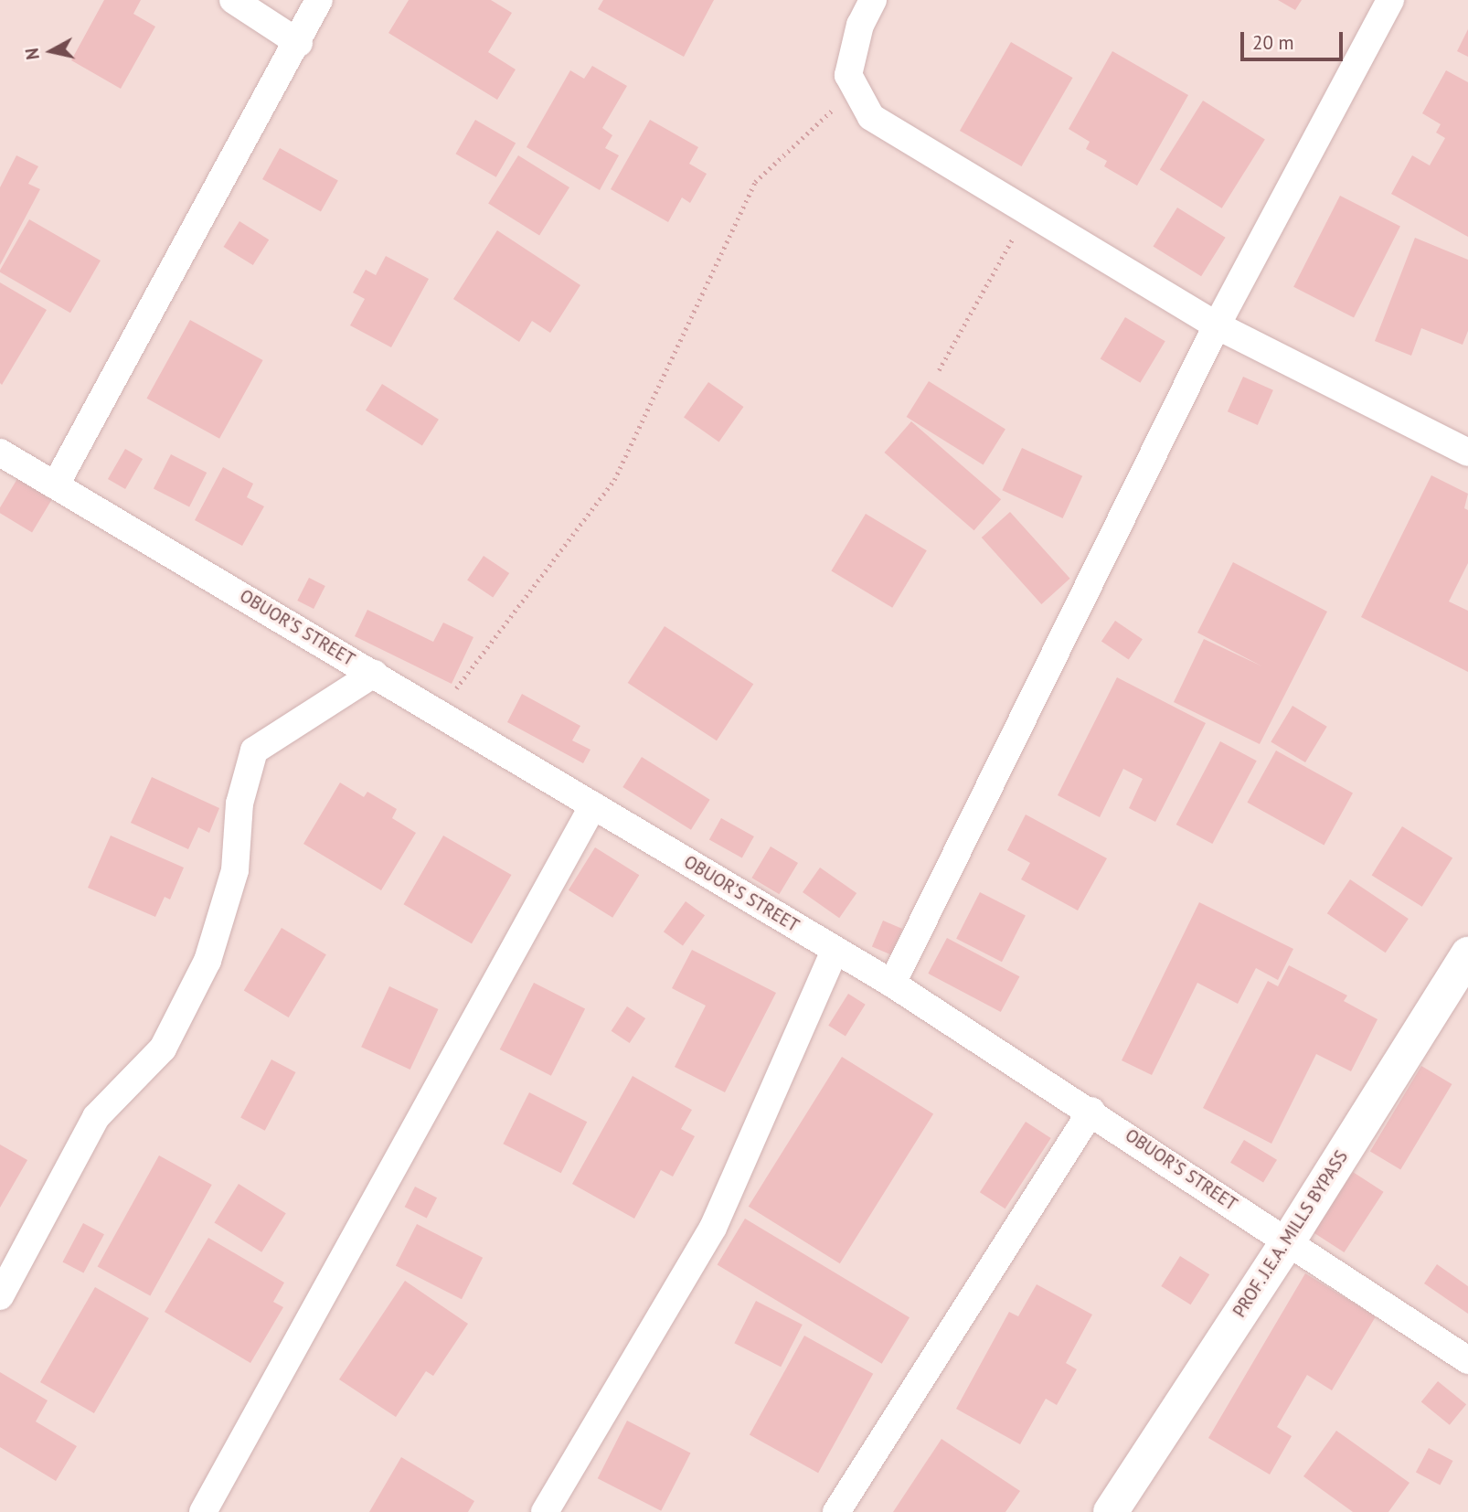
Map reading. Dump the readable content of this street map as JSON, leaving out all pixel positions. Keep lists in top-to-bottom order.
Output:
{
  "streets": {
    "street": ["OBUOR’S STREET", "PROF. J.E.A. MILLS BYPASS"]
  },
  "crossings": [
    ["OBUOR’S STREET", "PROF. J.E.A. MILLS BYPASS"]
  ],
  "scale_bar": "20 m",
  "north": "left"
}
